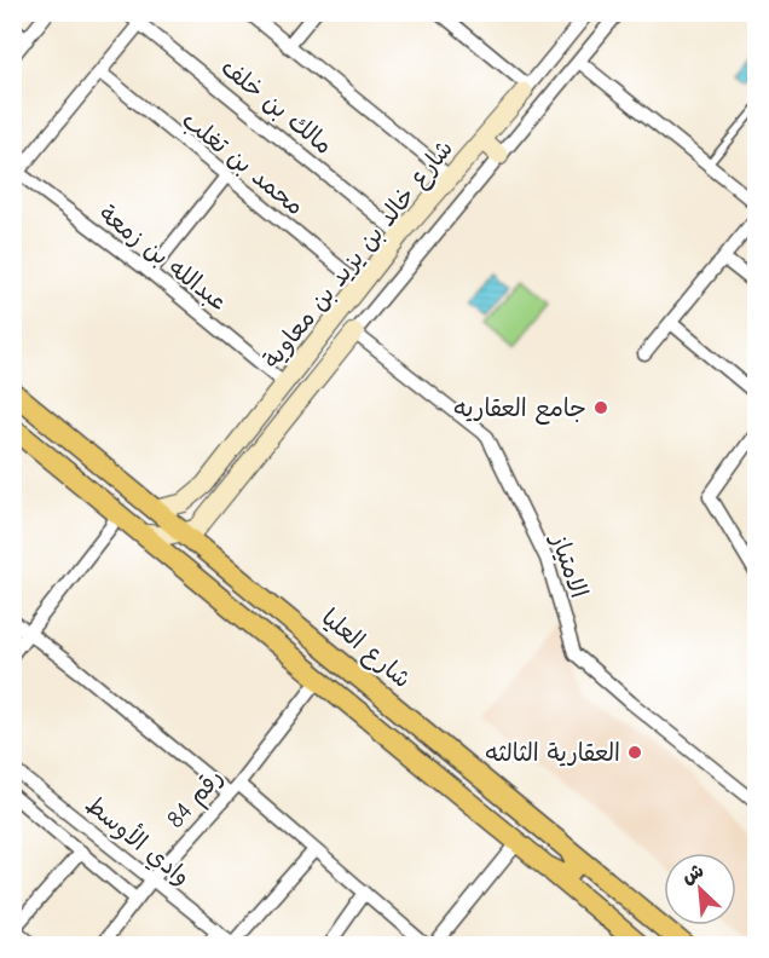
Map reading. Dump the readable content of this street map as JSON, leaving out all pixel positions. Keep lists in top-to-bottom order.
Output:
{
  "streets": {
    "main road": ["شارع خالد بن يزيد بن معاوية", "شارع العليا"],
    "street": [
      "مالك بن خلف",
      "محمد بن تغلب",
      "عبدالله بن زمعة",
      "الامتياز",
      "رقم 84",
      "وادي الأوسط"
    ]
  },
  "crossings": [
    ["مالك بن خلف", "شارع خالد بن يزيد بن معاوية"],
    ["محمد بن تغلب", "شارع خالد بن يزيد بن معاوية"],
    ["شارع خالد بن يزيد بن معاوية", "عبدالله بن زمعة"],
    ["شارع خالد بن يزيد بن معاوية", "الامتياز"],
    ["شارع خالد بن يزيد بن معاوية", "شارع العليا"],
    ["رقم 84", "وادي الأوسط"]
  ],
  "places": ["جامع العقاريه", "العقارية الثالثه"],
  "north": "top left"
}
